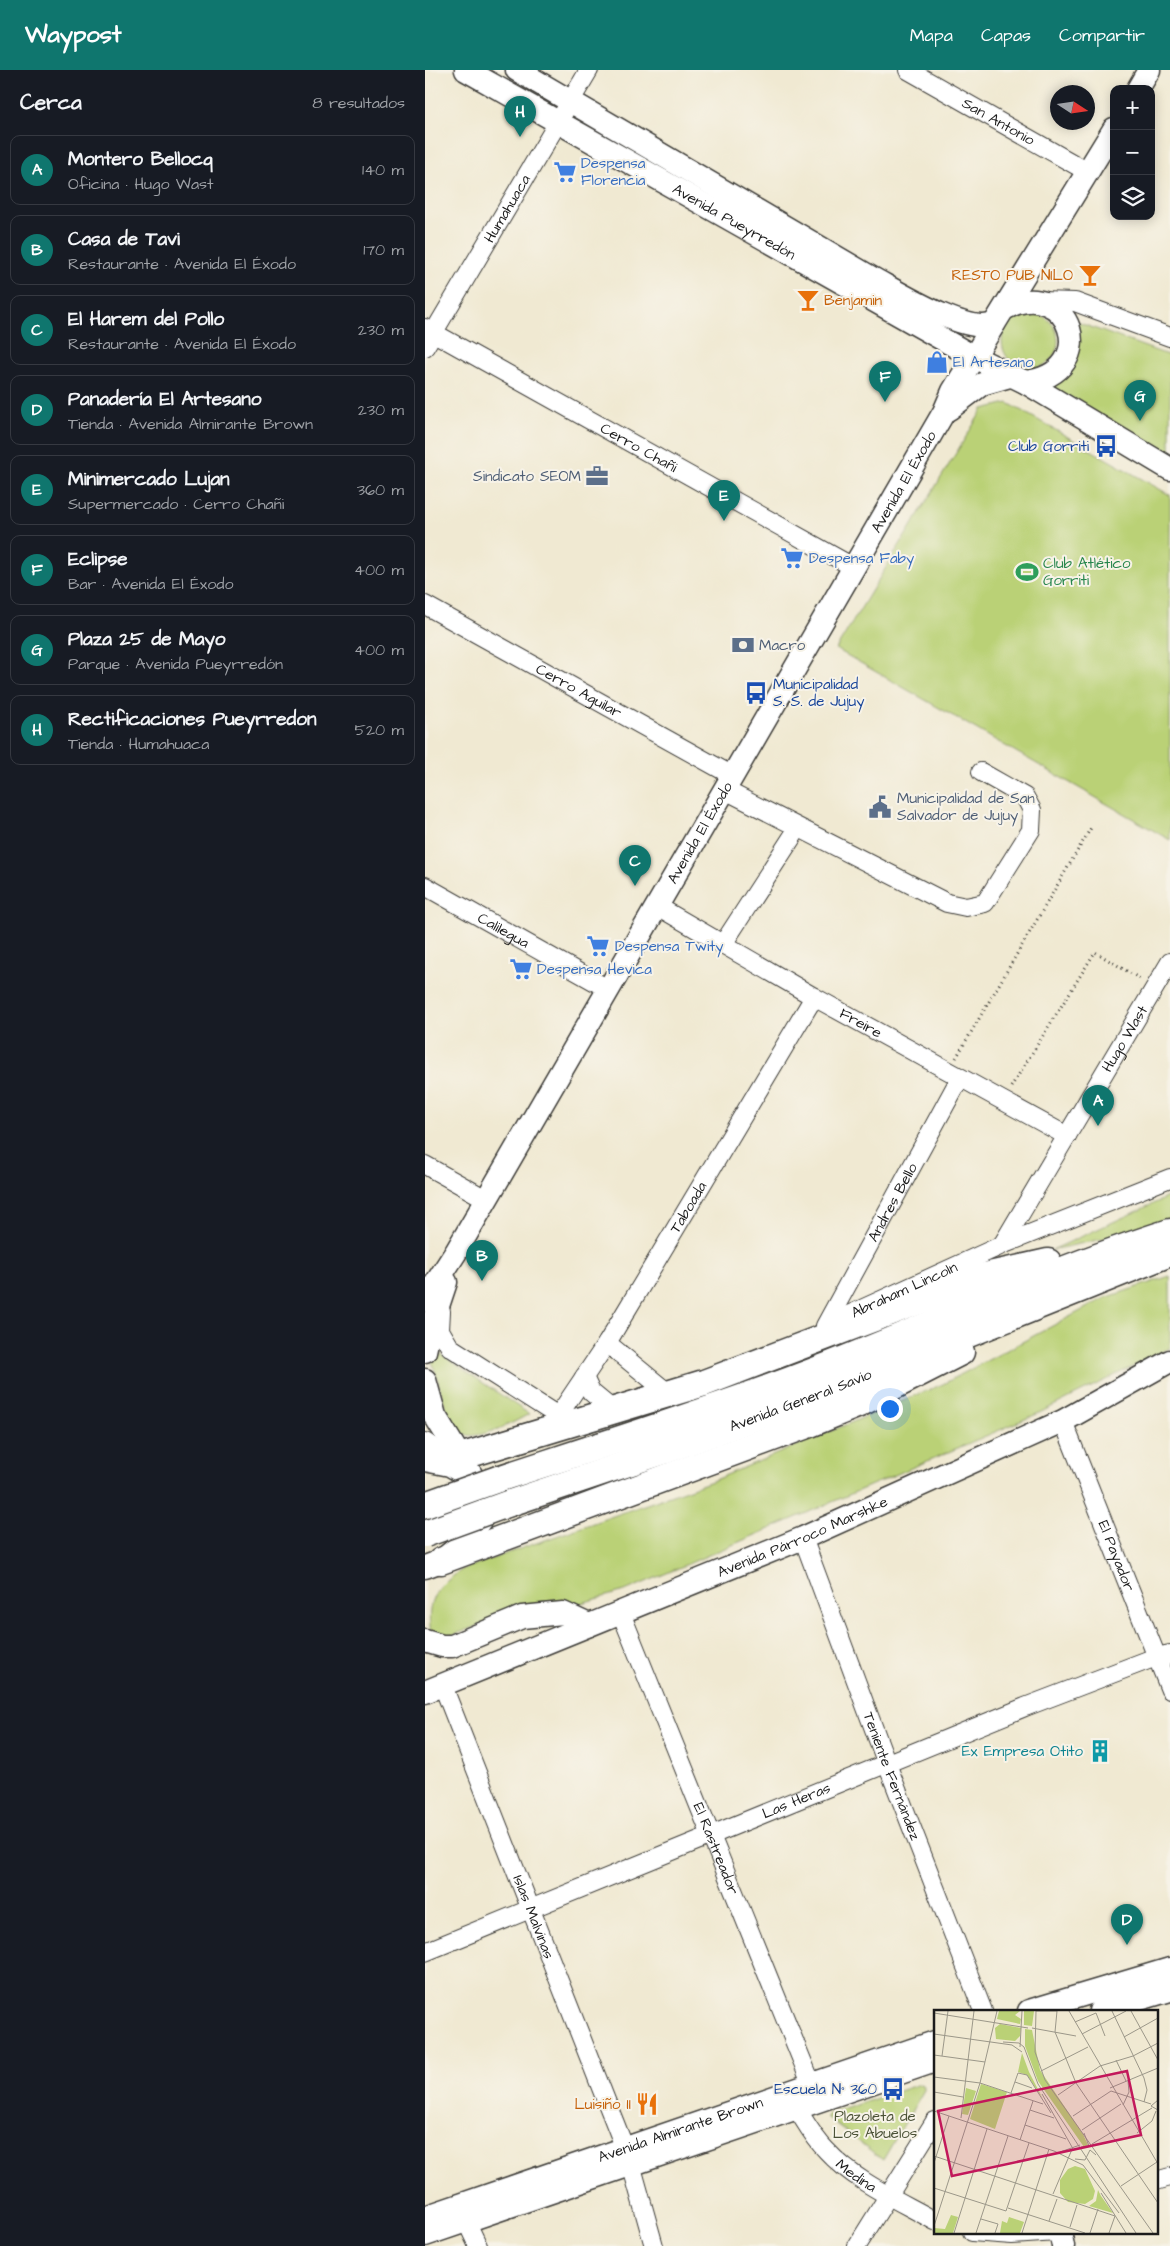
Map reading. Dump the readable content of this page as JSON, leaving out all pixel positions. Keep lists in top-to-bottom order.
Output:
{
  "streets": {
    "highway": ["Avenida General Savio"],
    "main road": [
      "Avenida Pueyrredón",
      "Avenida El Éxodo",
      "Avenida Párroco Marshke",
      "Avenida Almirante Brown"
    ],
    "street": [
      "San Antonio",
      "Humahuaca",
      "Cerro Chañi",
      "Cerro Aguilar",
      "Calilegua",
      "Freire",
      "Hugo Wast",
      "Andres Bello",
      "Taboada",
      "Abraham Lincoln",
      "El Payador",
      "Teniente Fernández",
      "Las Heras",
      "El Rastreador",
      "Islas Malvinas",
      "Medina"
    ]
  },
  "crossings": [
    ["San Antonio", "Avenida El Éxodo"],
    ["Humahuaca", "Avenida Pueyrredón"],
    ["Humahuaca", "Cerro Chañi"],
    ["Avenida Pueyrredón", "Avenida El Éxodo"],
    ["Cerro Chañi", "Avenida El Éxodo"],
    ["Avenida El Éxodo", "Cerro Aguilar"],
    ["Avenida El Éxodo", "Calilegua"],
    ["Avenida El Éxodo", "Freire"],
    ["Freire", "Hugo Wast"],
    ["Freire", "Andres Bello"],
    ["Freire", "Taboada"],
    ["Hugo Wast", "Abraham Lincoln"],
    ["Andres Bello", "Abraham Lincoln"],
    ["Avenida Párroco Marshke", "El Payador"],
    ["Avenida Párroco Marshke", "Teniente Fernández"],
    ["Avenida Párroco Marshke", "El Rastreador"],
    ["Avenida Párroco Marshke", "Islas Malvinas"],
    ["El Payador", "Las Heras"],
    ["Teniente Fernández", "Las Heras"],
    ["Las Heras", "El Rastreador"],
    ["Las Heras", "Islas Malvinas"],
    ["El Rastreador", "Avenida Almirante Brown"],
    ["El Rastreador", "Medina"],
    ["Islas Malvinas", "Avenida Almirante Brown"],
    ["Avenida Almirante Brown", "Medina"]
  ],
  "parks": ["Plazoleta de Los Abuelos"],
  "places": {
    "supermarket": [
      "Despensa Florencia",
      "Despensa Faby",
      "Despensa Twity",
      "Despensa Hevica"
    ],
    "bar": ["RESTO PUB NILO", "Benjamin"],
    "shop": ["El Artesano"],
    "bus stop": ["Club Gorriti", "Municipalidad S. S. de Jujuy", "Escuela N° 360"],
    "office": ["Sindicato SEOM"],
    "sports": ["Club Atlético Gorriti"],
    "bank": ["Macro"],
    "public building": ["Municipalidad de San Salvador de Jujuy"],
    "building": ["Ex Empresa Otito"],
    "restaurant": ["Luisiño II"]
  },
  "north": "right",
  "page": {
    "header": "Waypost",
    "nav": ["Mapa", "Capas", "Compartir"],
    "heading": ["Cerca", "8 resultados"],
    "map_buttons": ["+", "−"],
    "pins": [
      "H",
      "F",
      "G",
      "E",
      "C",
      "A",
      "B",
      "D"
    ],
    "list": [
      {
        "mark": "A",
        "name": "Montero Bellocq",
        "note": "Oficina · Hugo Wast",
        "value": "140 m"
      },
      {
        "mark": "B",
        "name": "Casa de Tavi",
        "note": "Restaurante · Avenida El Éxodo",
        "value": "170 m"
      },
      {
        "mark": "C",
        "name": "El Harem del Pollo",
        "note": "Restaurante · Avenida El Éxodo",
        "value": "230 m"
      },
      {
        "mark": "D",
        "name": "Panadería El Artesano",
        "note": "Tienda · Avenida Almirante Brown",
        "value": "230 m"
      },
      {
        "mark": "E",
        "name": "Minimercado Lujan",
        "note": "Supermercado · Cerro Chañi",
        "value": "360 m"
      },
      {
        "mark": "F",
        "name": "Eclipse",
        "note": "Bar · Avenida El Éxodo",
        "value": "400 m"
      },
      {
        "mark": "G",
        "name": "Plaza 25 de Mayo",
        "note": "Parque · Avenida Pueyrredón",
        "value": "400 m"
      },
      {
        "mark": "H",
        "name": "Rectificaciones Pueyrredon",
        "note": "Tienda · Humahuaca",
        "value": "520 m"
      }
    ]
  }
}
